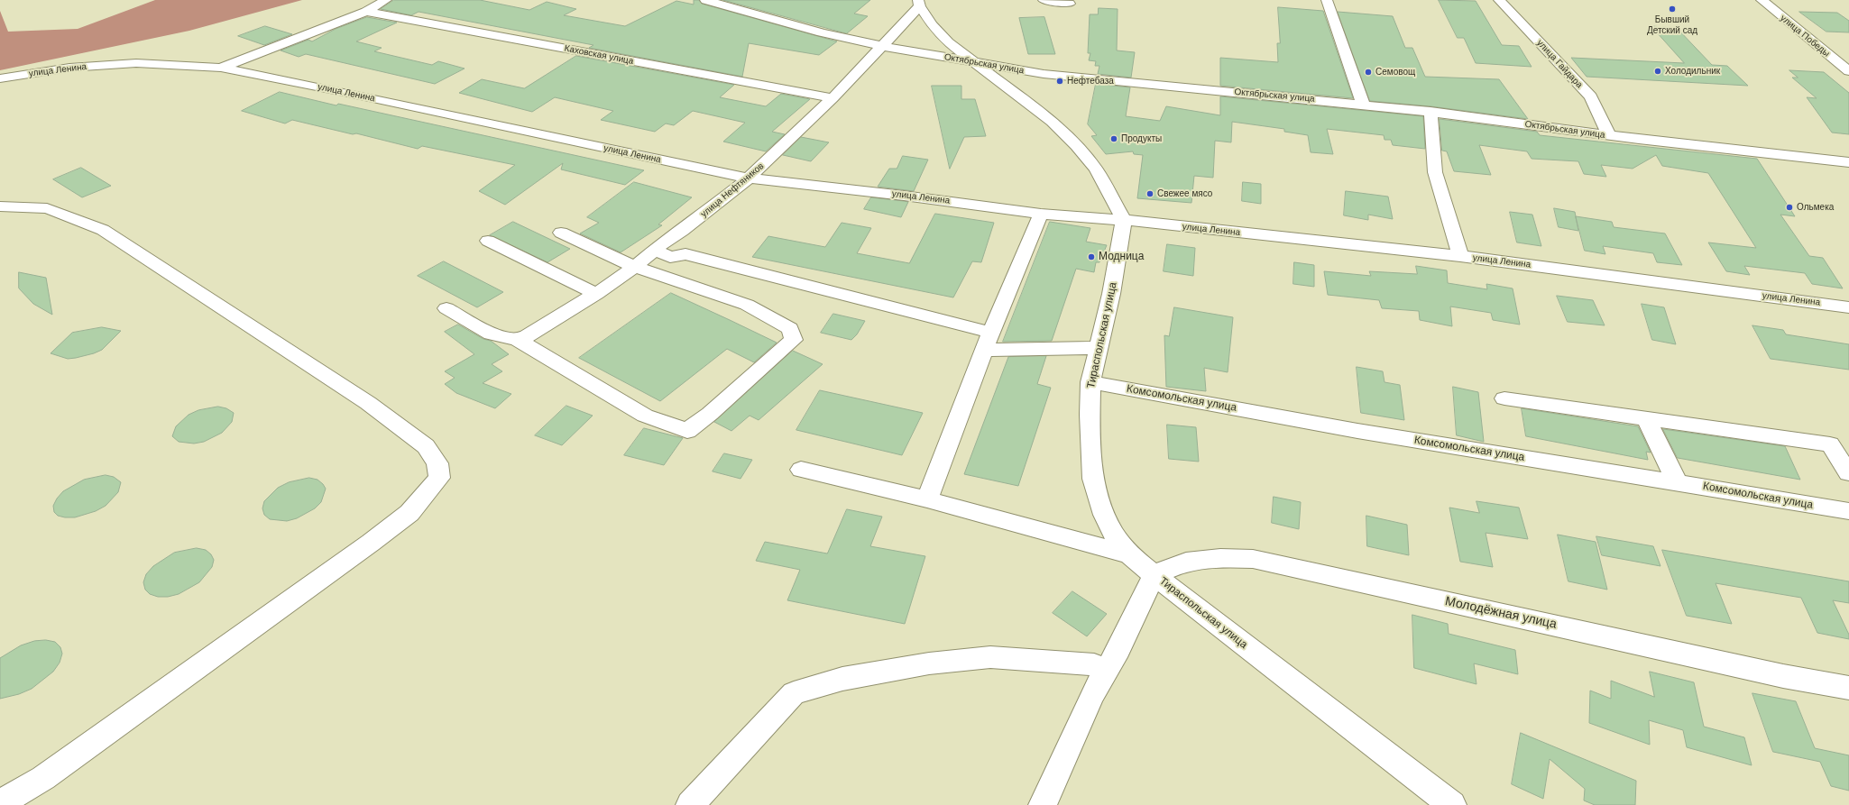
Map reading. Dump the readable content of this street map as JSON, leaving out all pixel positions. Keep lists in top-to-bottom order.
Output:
{
  "streets": {
    "street": [
      "улица Победы",
      "Каховская улица",
      "Октябрьская улица",
      "улица Гайдара",
      "улица Ленина",
      "улица Нефтяников",
      "Тираспольская улица",
      "Комсомольская улица",
      "Молодёжная улица"
    ]
  },
  "crossings": [
    ["Каховская улица", "улица Нефтяников"],
    ["Октябрьская улица", "улица Гайдара"],
    ["Октябрьская улица", "улица Нефтяников"],
    ["улица Ленина", "улица Нефтяников"],
    ["улица Ленина", "Тираспольская улица"],
    ["Тираспольская улица", "Комсомольская улица"],
    ["Тираспольская улица", "Молодёжная улица"]
  ],
  "places": [
    "Бывший Детский сад",
    "Холодильник",
    "Семовощ",
    "Нефтебаза",
    "Продукты",
    "Свежее мясо",
    "Ольмека",
    "Модница"
  ]
}
